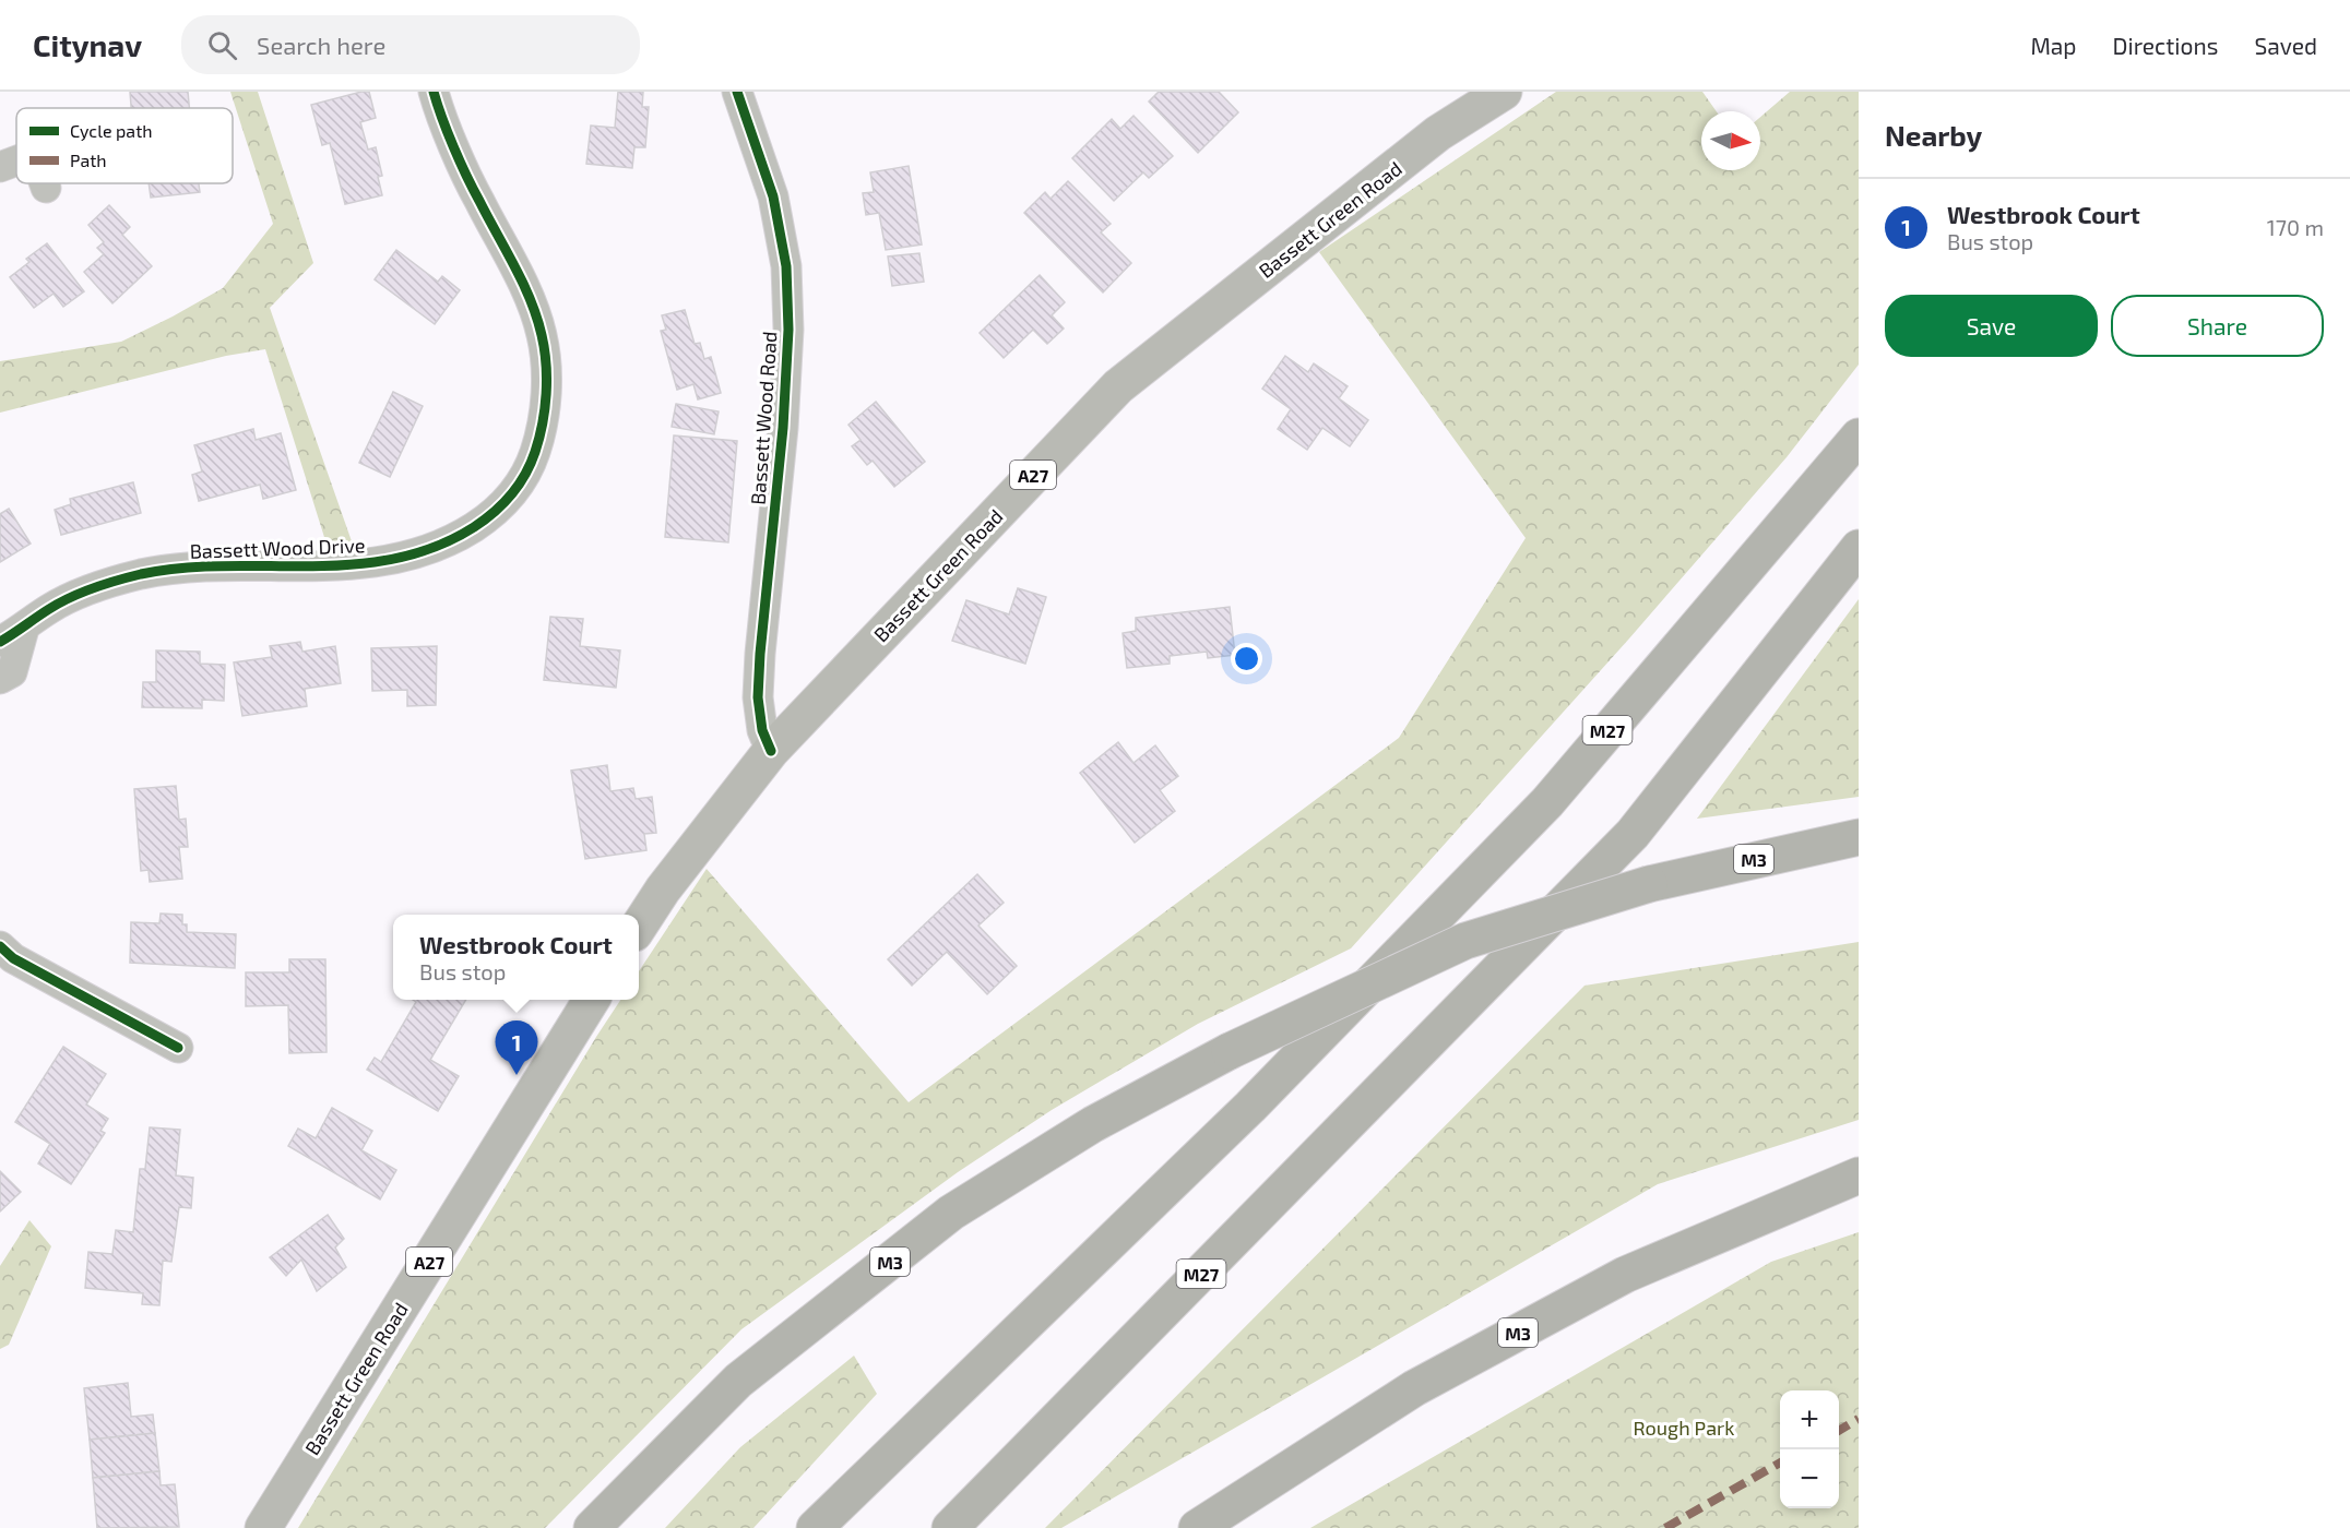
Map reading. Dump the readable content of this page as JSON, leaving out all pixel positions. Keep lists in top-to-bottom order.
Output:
{
  "streets": {
    "highway": ["M27", "M3"],
    "main road": ["Bassett Green Road", "A27"],
    "street": ["Bassett Wood Road", "Bassett Wood Drive"]
  },
  "crossings": [
    ["Bassett Green Road", "Bassett Wood Road"]
  ],
  "parks": ["Rough Park"],
  "legend": ["Cycle path", "Path"],
  "north": "right",
  "page": {
    "header": "Citynav",
    "search": "Search here",
    "nav": ["Map", "Directions", "Saved"],
    "heading": "Nearby",
    "list": [
      {
        "mark": "1",
        "name": "Westbrook Court",
        "note": "Bus stop",
        "value": "170 m"
      }
    ],
    "buttons": ["Save", "Share"],
    "popup": ["Westbrook Court", "Bus stop"],
    "pins": "1",
    "map_buttons": ["+", "−"]
  }
}
